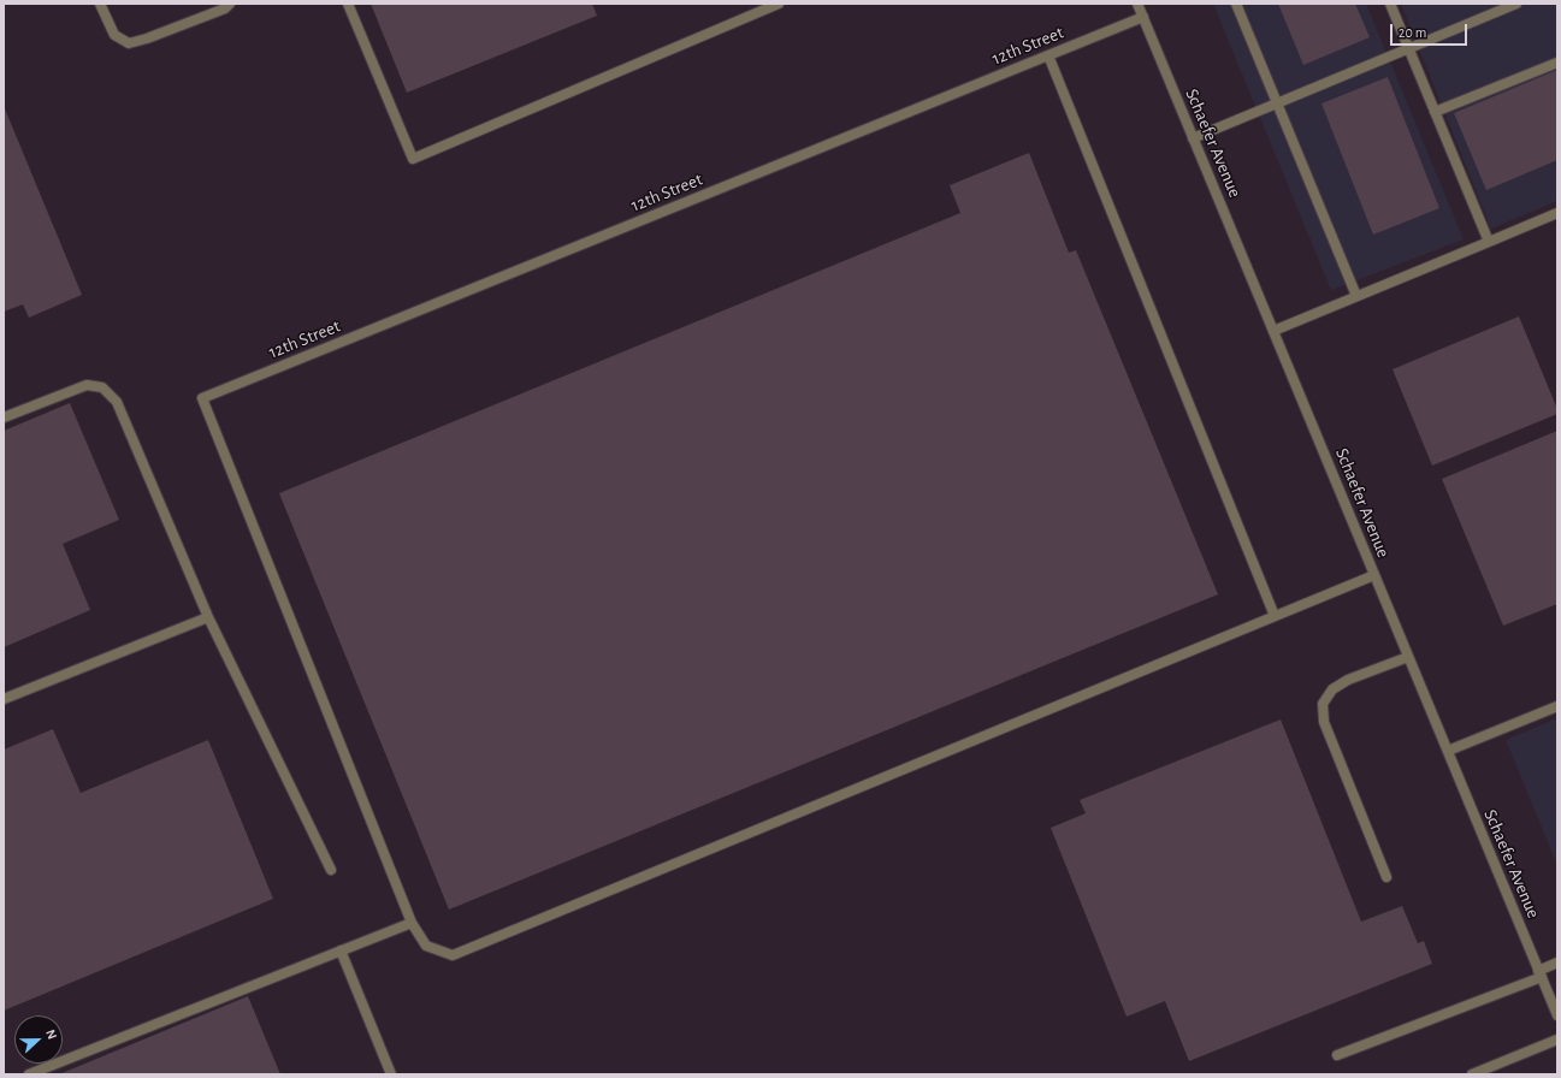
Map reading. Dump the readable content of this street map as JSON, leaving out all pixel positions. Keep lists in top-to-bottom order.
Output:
{
  "streets": {
    "street": ["12th Street", "Schaefer Avenue"]
  },
  "crossings": [
    ["12th Street", "Schaefer Avenue"]
  ],
  "scale_bar": "20 m",
  "north": "right"
}
